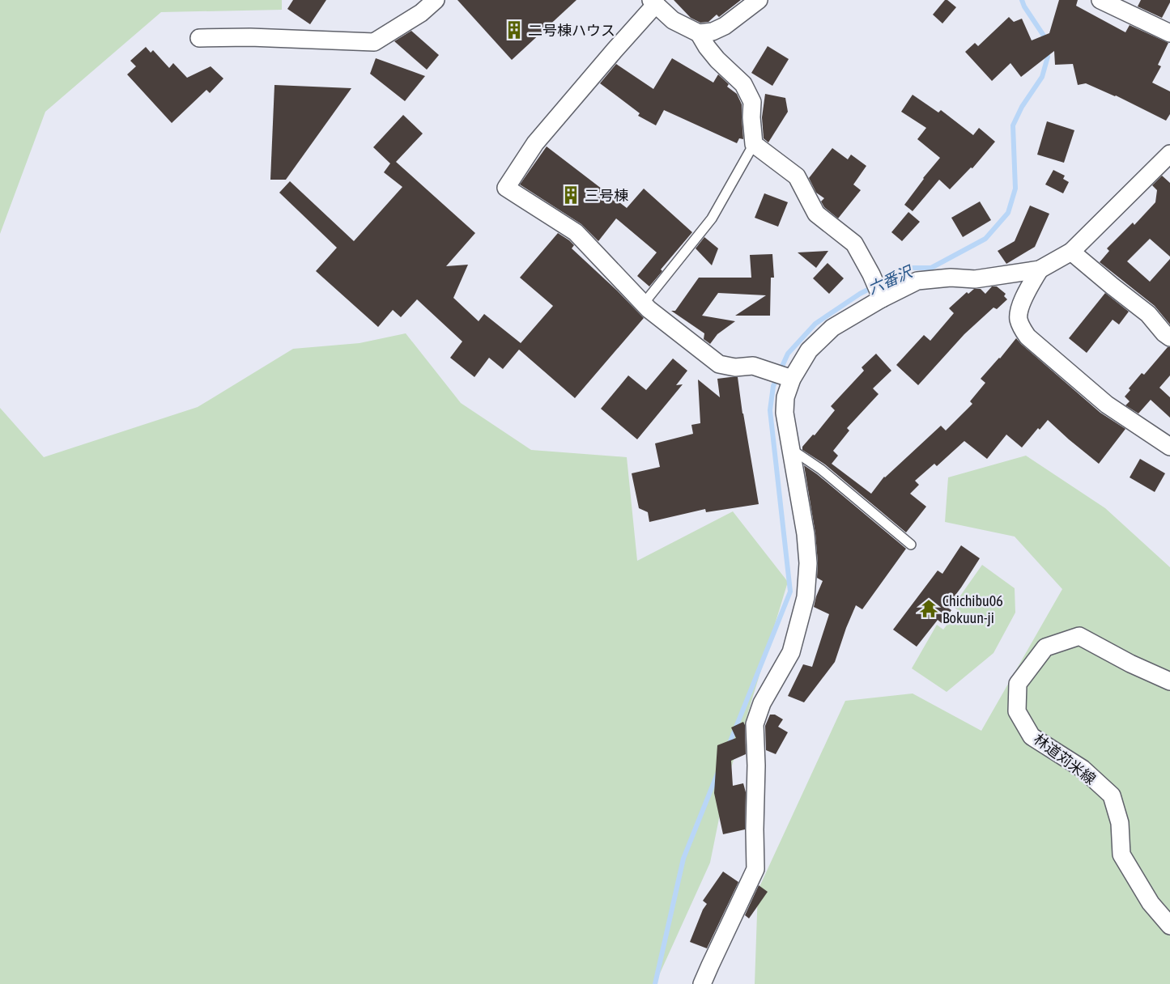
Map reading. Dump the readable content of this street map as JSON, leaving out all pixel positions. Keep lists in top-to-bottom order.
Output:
{
  "streets": {
    "street": ["林道苅米線"]
  },
  "water": ["六番沢"],
  "places": {
    "building": ["二号棟ハウス", "三号棟"],
    "temple": ["Chichibu06 Bokuun-ji"]
  }
}
